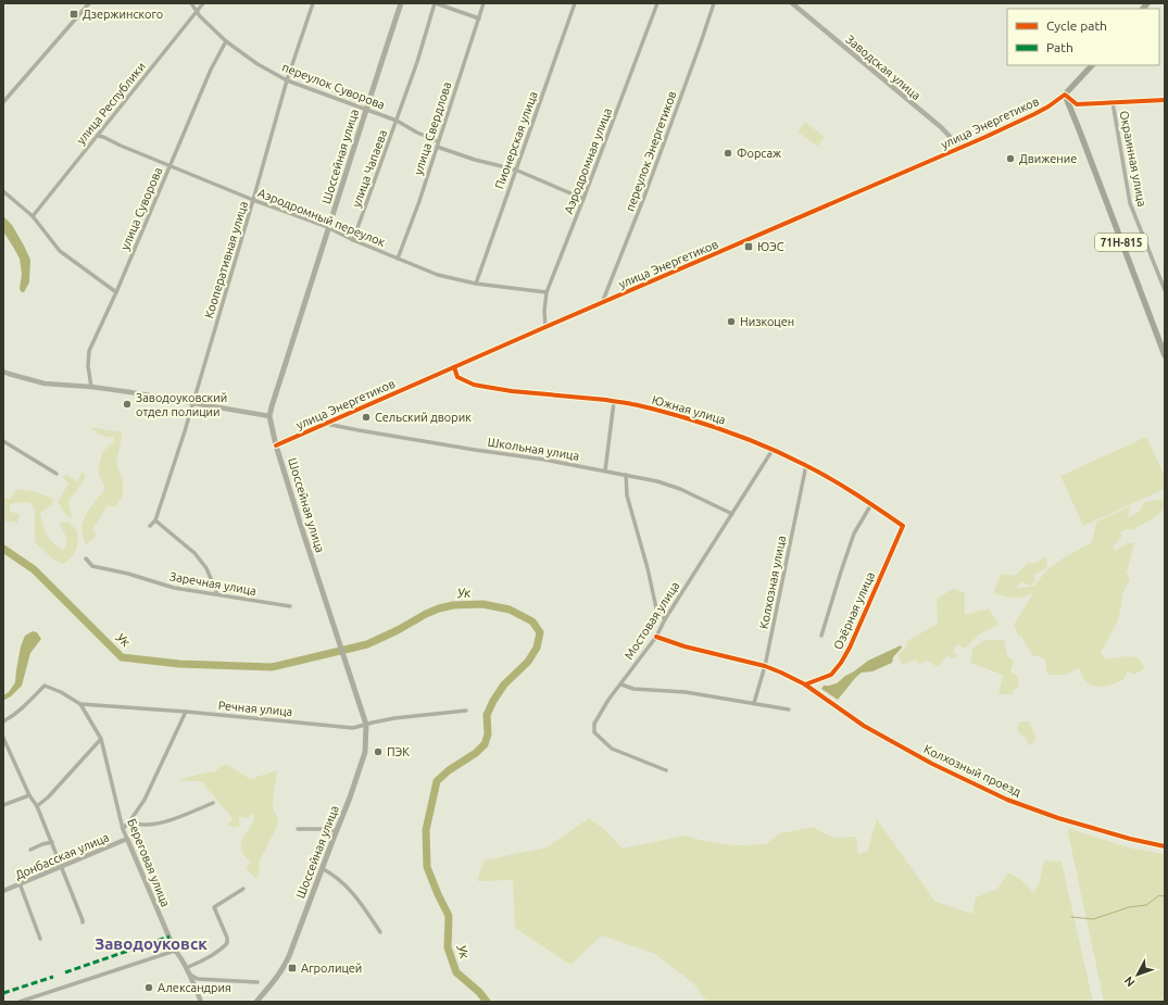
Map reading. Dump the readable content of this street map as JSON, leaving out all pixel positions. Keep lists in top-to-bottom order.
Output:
{
  "streets": {
    "main road": ["Шоссейная улица", "71Н-815"],
    "street": [
      "Заводская улица",
      "переулок Суворова",
      "улица Республики",
      "улица Энергетиков",
      "улица Свердлова",
      "Пионерская улица",
      "переулок Энергетиков",
      "Окраинная улица",
      "Аэродромная улица",
      "улица Чапаева",
      "улица Суворова",
      "Аэродромный переулок",
      "Кооперативная улица",
      "Южная улица",
      "Школьная улица",
      "Колхозная улица",
      "Заречная улица",
      "Озёрная улица",
      "Мостовая улица",
      "Речная улица",
      "Колхозный проезд",
      "Донбасская улица",
      "Береговая улица"
    ]
  },
  "crossings": [
    ["Заводская улица", "улица Энергетиков"],
    ["переулок Суворова", "улица Республики"],
    ["переулок Суворова", "улица Свердлова"],
    ["переулок Суворова", "Шоссейная улица"],
    ["переулок Суворова", "улица Чапаева"],
    ["переулок Суворова", "улица Суворова"],
    ["переулок Суворова", "Кооперативная улица"],
    ["улица Республики", "Аэродромный переулок"],
    ["улица Энергетиков", "переулок Энергетиков"],
    ["улица Энергетиков", "Шоссейная улица"],
    ["улица Энергетиков", "Аэродромная улица"],
    ["улица Энергетиков", "71Н-815"],
    ["улица Энергетиков", "Южная улица"],
    ["улица Энергетиков", "Школьная улица"],
    ["улица Свердлова", "Аэродромный переулок"],
    ["Пионерская улица", "Аэродромный переулок"],
    ["Шоссейная улица", "Аэродромный переулок"],
    ["Шоссейная улица", "Речная улица"],
    ["Аэродромная улица", "Аэродромный переулок"],
    ["улица Чапаева", "Аэродромный переулок"],
    ["улица Суворова", "Аэродромный переулок"],
    ["Аэродромный переулок", "Кооперативная улица"],
    ["Южная улица", "Колхозная улица"],
    ["Южная улица", "Озёрная улица"],
    ["Южная улица", "Мостовая улица"],
    ["Школьная улица", "Мостовая улица"],
    ["Колхозная улица", "Колхозный проезд"],
    ["Озёрная улица", "Колхозный проезд"],
    ["Мостовая улица", "Колхозный проезд"],
    ["Речная улица", "Береговая улица"],
    ["Донбасская улица", "Береговая улица"]
  ],
  "districts": ["Заводоуковск"],
  "water": ["Ук"],
  "places": {
    "transit": ["Дзержинского", "ЮЭС", "Агролицей"],
    "other": [
      "Форсаж",
      "Движение",
      "Низкоцен",
      "Заводоуковский отдел полиции",
      "Сельский дворик",
      "ПЭК",
      "Александрия"
    ]
  },
  "legend": ["Cycle path", "Path"],
  "north": "bottom left"
}
